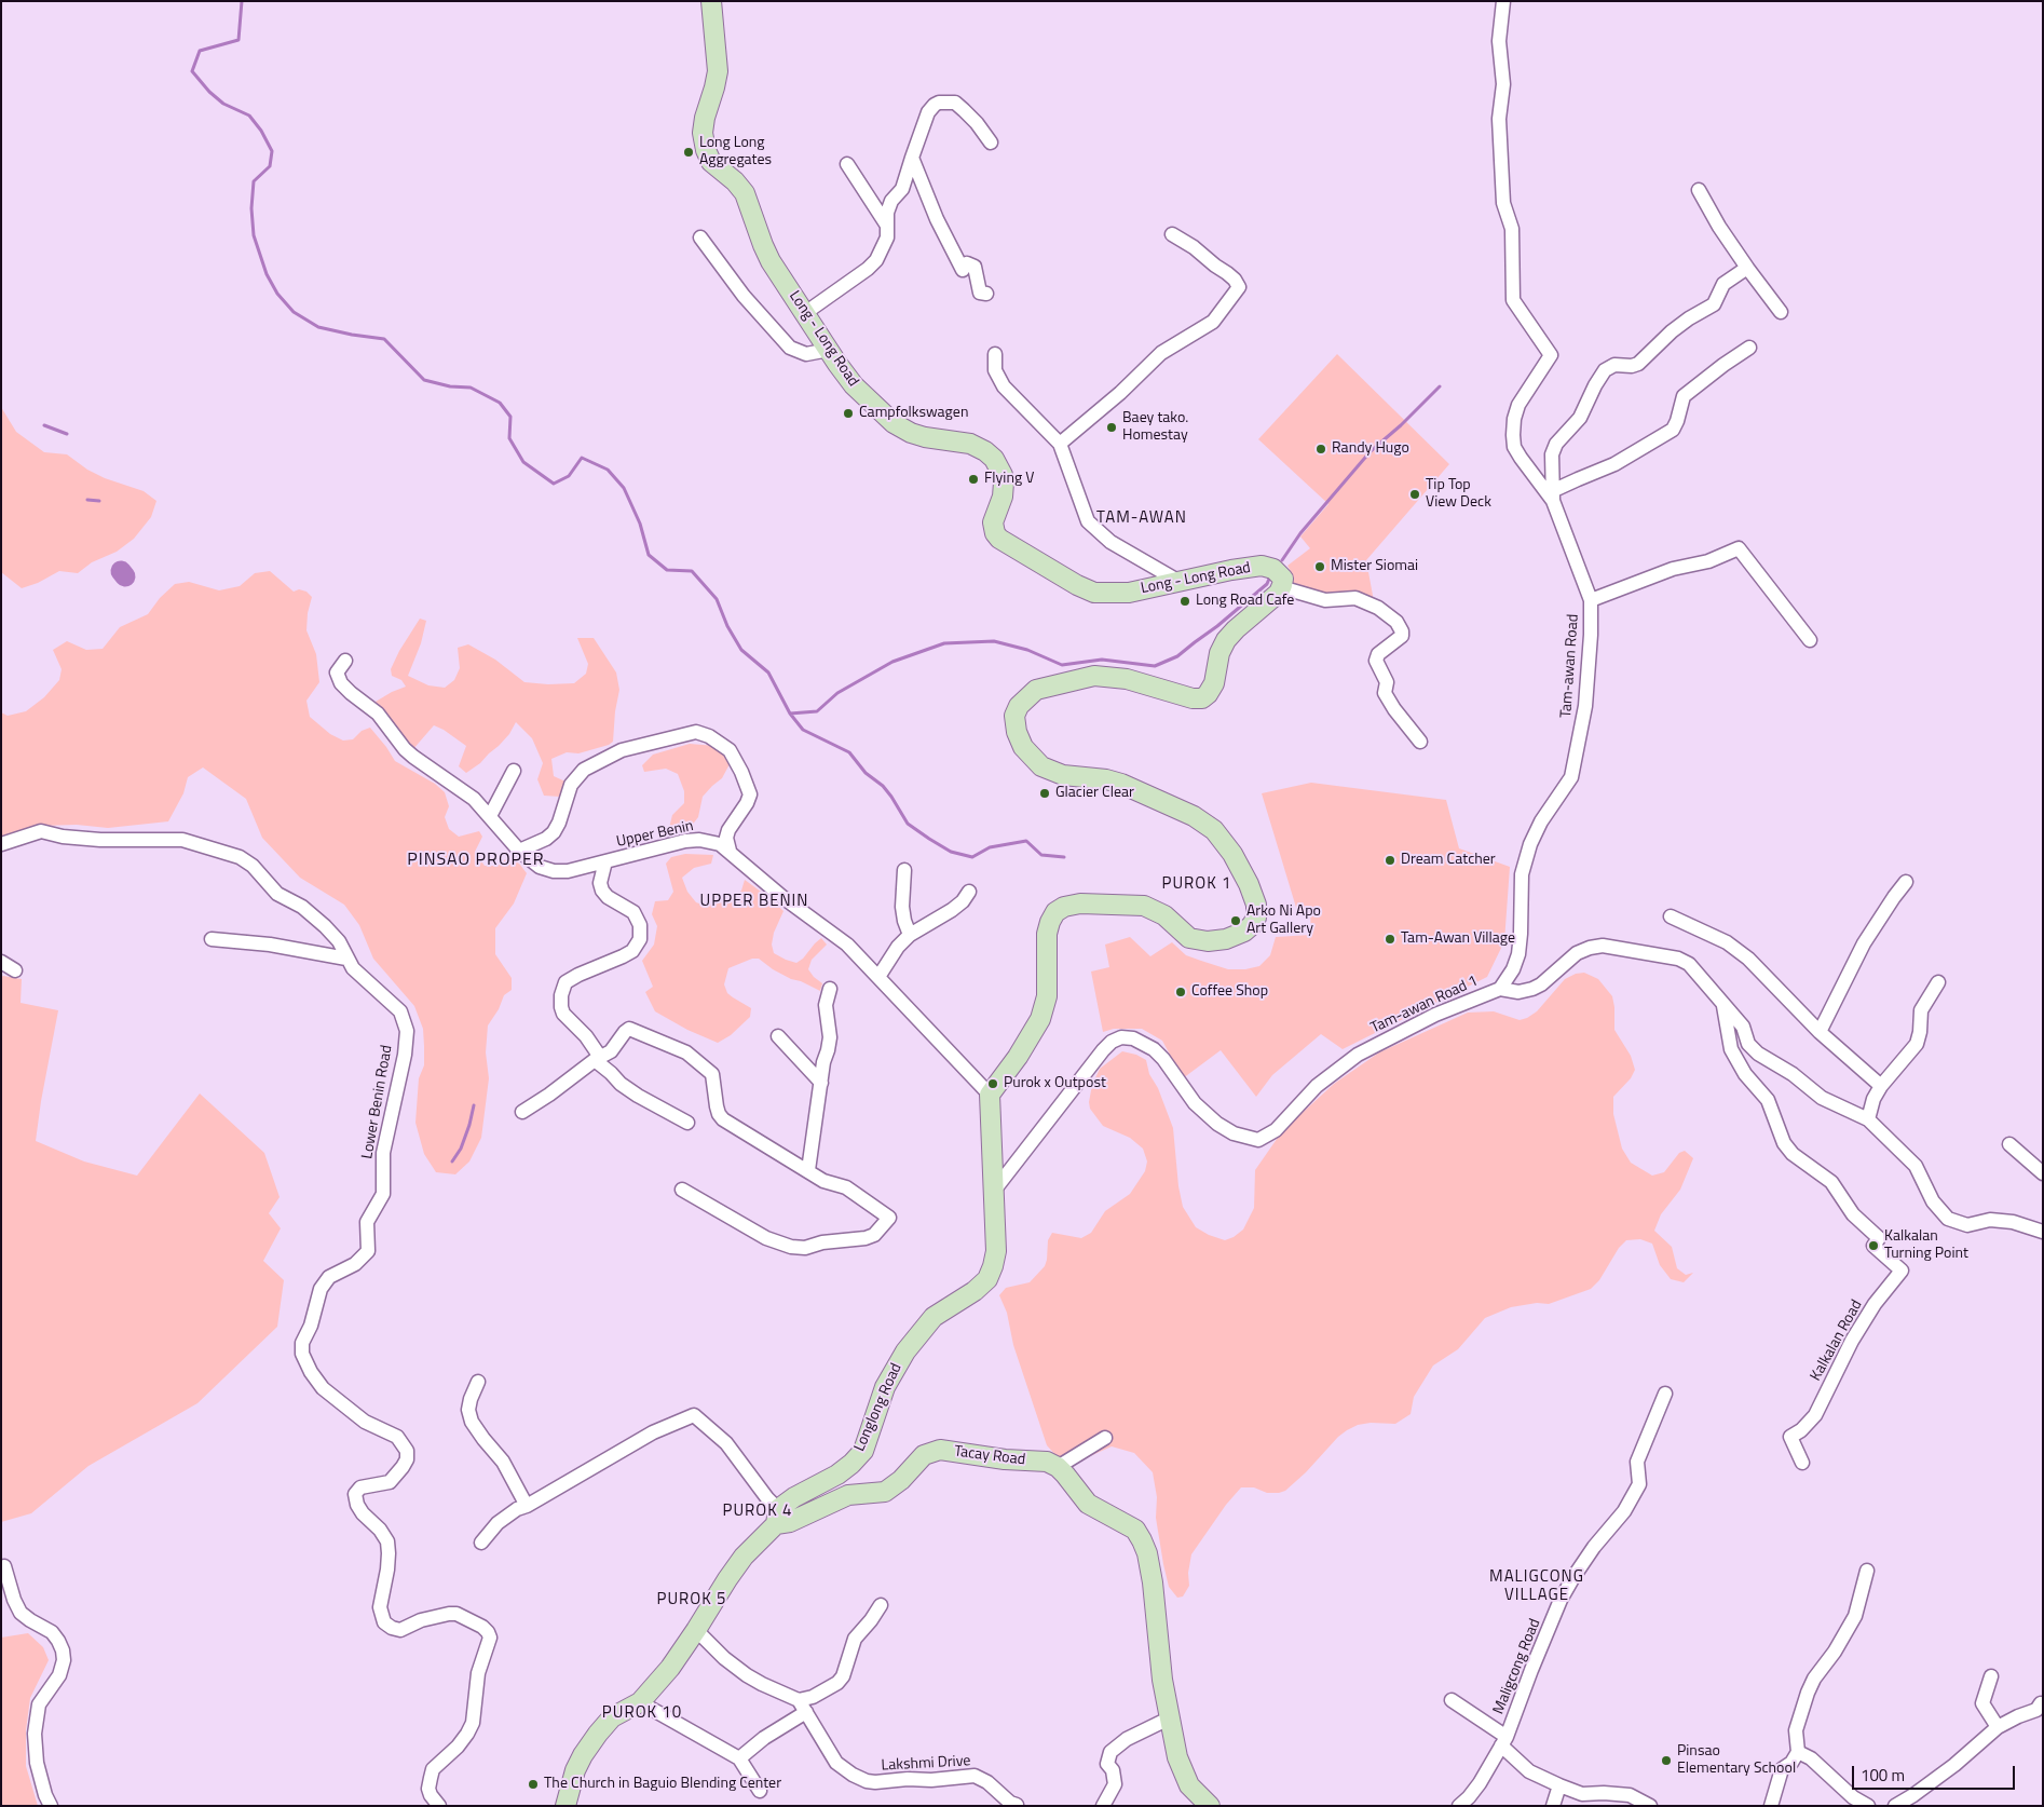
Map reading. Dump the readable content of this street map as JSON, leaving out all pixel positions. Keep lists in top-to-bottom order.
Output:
{
  "streets": {
    "main road": ["Long - Long Road", "Longlong Road", "Tacay Road"],
    "street": [
      "Tam-awan Road",
      "Upper Benin",
      "Tam-awan Road 1",
      "Lower Benin Road",
      "Kalkalan Road",
      "Maligcong Road",
      "Lakshmi Drive"
    ]
  },
  "crossings": [
    ["Tam-awan Road", "Tam-awan Road 1"],
    ["Upper Benin", "Longlong Road"],
    ["Tam-awan Road 1", "Kalkalan Road"],
    ["Tam-awan Road 1", "Longlong Road"],
    ["Longlong Road", "Tacay Road"]
  ],
  "districts": [
    "TAM-AWAN",
    "PINSAO PROPER",
    "PUROK 1",
    "UPPER BENIN",
    "PUROK 4",
    "MALIGCONG VILLAGE",
    "PUROK 5",
    "PUROK 10"
  ],
  "places": [
    "Long Long Aggregates",
    "Campfolkswagen",
    "Baey tako. Homestay",
    "Randy Hugo",
    "Flying V",
    "Tip Top View Deck",
    "Mister Siomai",
    "Long Road Cafe",
    "Glacier Clear",
    "Dream Catcher",
    "Arko Ni Apo Art Gallery",
    "Tam-Awan Village",
    "Coffee Shop",
    "Purok x Outpost",
    "Kalkalan Turning Point",
    "Pinsao Elementary School",
    "The Church in Baguio Blending Center"
  ],
  "scale_bar": "100 m"
}
